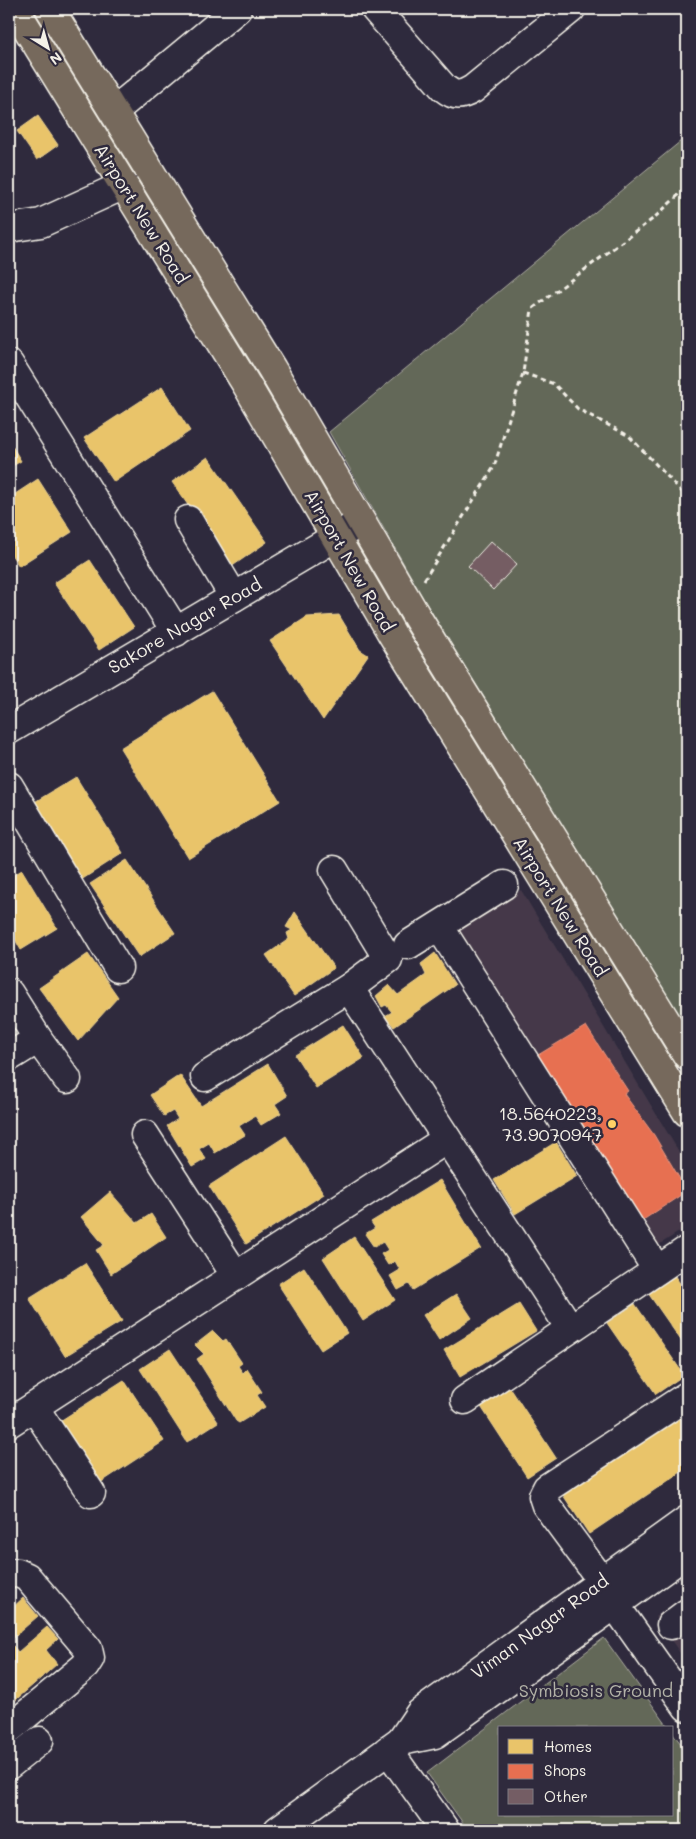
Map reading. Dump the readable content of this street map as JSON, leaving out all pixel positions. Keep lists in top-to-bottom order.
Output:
{
  "streets": {
    "main road": ["Airport New Road"],
    "street": ["Sakore Nagar Road", "Viman Nagar Road"]
  },
  "crossings": [
    ["Airport New Road", "Sakore Nagar Road"]
  ],
  "parks": ["Symbiosis Ground"],
  "places": ["18.5640223, 73.9070947"],
  "legend": ["Homes", "Shops", "Other"],
  "north": "bottom right"
}
